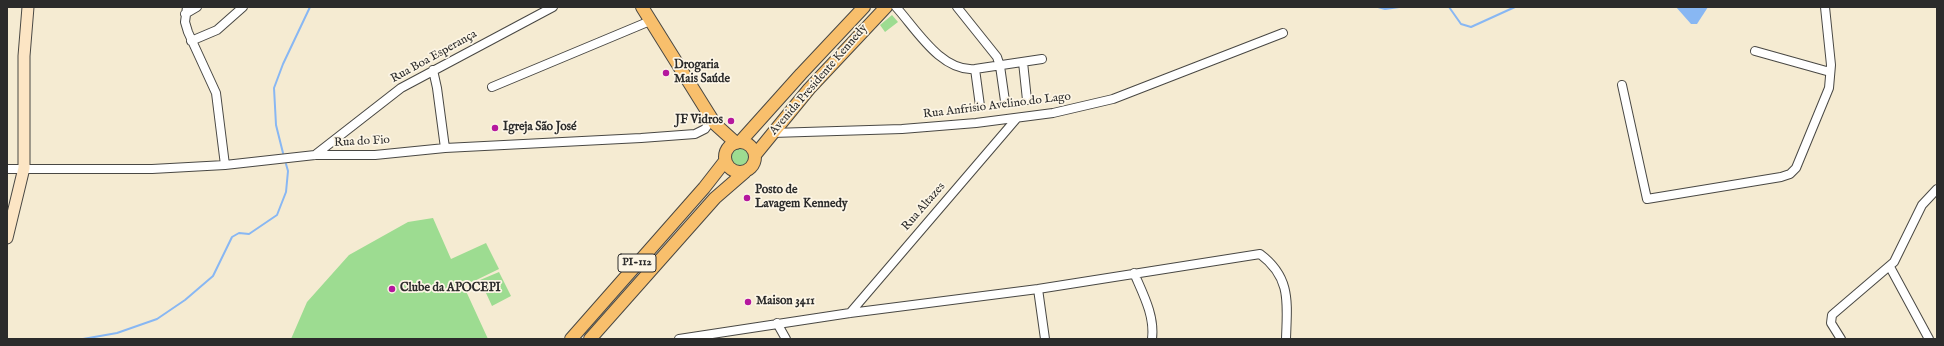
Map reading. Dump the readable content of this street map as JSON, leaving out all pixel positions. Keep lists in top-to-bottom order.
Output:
{
  "streets": {
    "main road": ["Avenida Presidente Kennedy", "PI-112"],
    "street": [
      "Rua Boa Esperança",
      "Rua Anfrisio Avelino do Lago",
      "Rua do Fio",
      "Rua Altazes"
    ]
  },
  "crossings": [
    ["Rua Boa Esperança", "Rua do Fio"],
    ["Avenida Presidente Kennedy", "Rua Anfrisio Avelino do Lago"],
    ["Rua Anfrisio Avelino do Lago", "Rua Altazes"]
  ],
  "places": [
    "Drogaria Mais Saúde",
    "JF Vidros",
    "Igreja São José",
    "Posto de Lavagem Kennedy",
    "Clube da APOCEPI",
    "Maison 3411"
  ]
}
